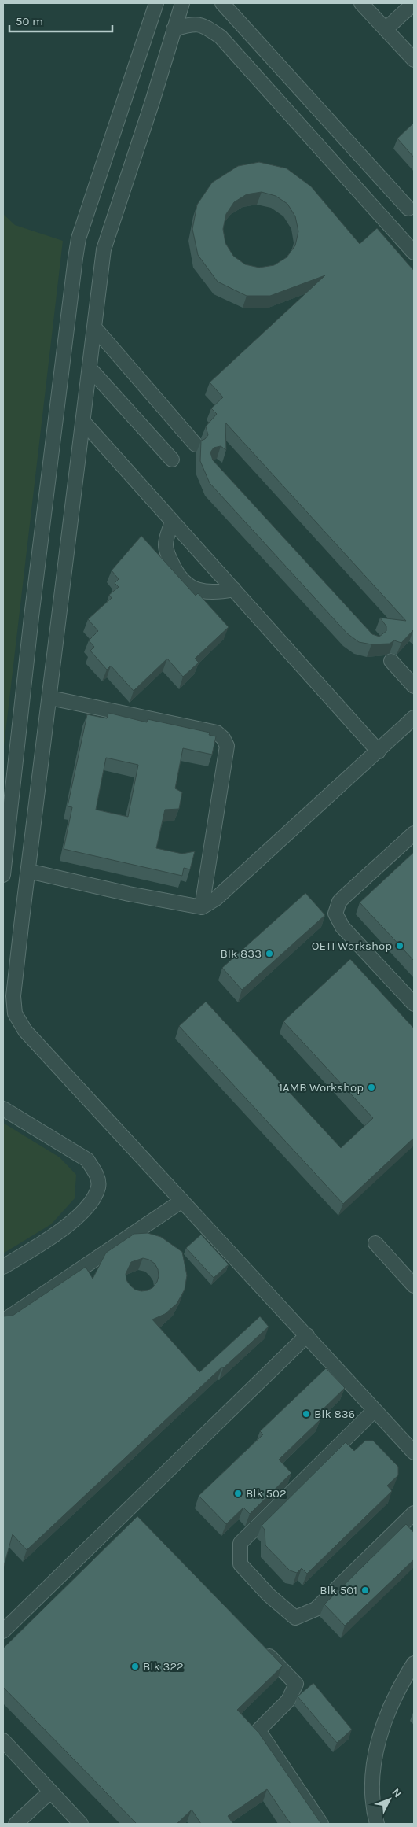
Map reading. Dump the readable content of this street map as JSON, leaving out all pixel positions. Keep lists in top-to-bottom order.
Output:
{
  "places": [
    "OETI Workshop",
    "Blk 833",
    "1AMB Workshop",
    "Blk 836",
    "Blk 502",
    "Blk 501",
    "Blk 322"
  ],
  "scale_bar": "50 m",
  "north": "top right"
}
